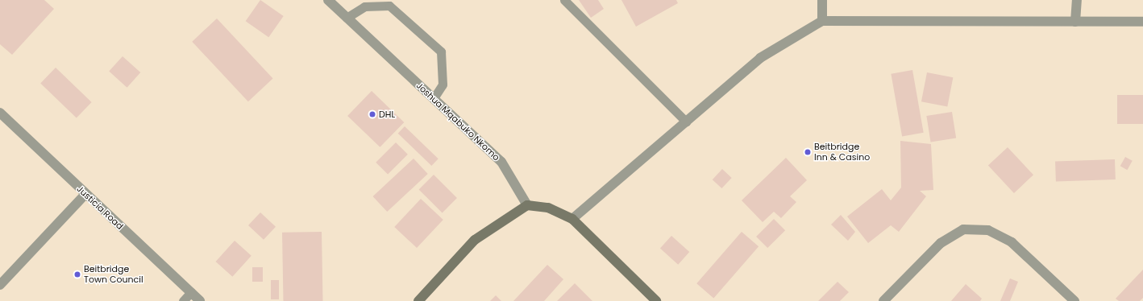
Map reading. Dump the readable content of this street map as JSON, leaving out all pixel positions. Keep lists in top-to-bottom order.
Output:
{
  "streets": {
    "street": ["Joshua Mqabuko Nkomo", "Justicia Road"]
  },
  "places": ["DHL", "Beitbridge Inn & Casino", "Beitbridge Town Council"]
}
